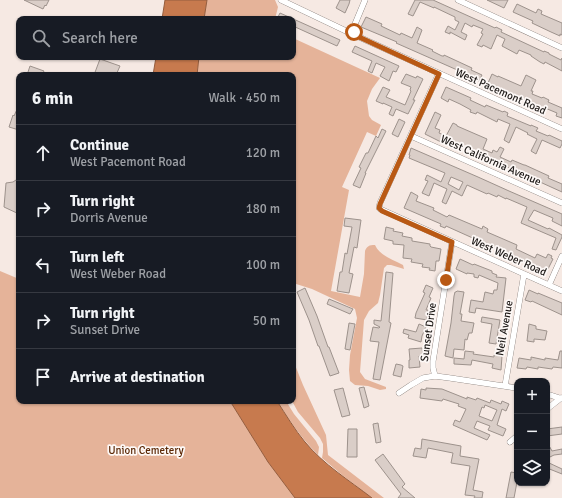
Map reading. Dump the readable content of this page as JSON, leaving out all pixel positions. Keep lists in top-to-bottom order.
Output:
{
  "streets": {
    "street": [
      "West Pacemont Road",
      "West California Avenue",
      "West Weber Road",
      "Neil Avenue",
      "Sunset Drive"
    ]
  },
  "crossings": [
    ["West California Avenue", "West Weber Road"],
    ["West Weber Road", "Neil Avenue"],
    ["West Weber Road", "Sunset Drive"]
  ],
  "parks": ["Union Cemetery"],
  "page": {
    "search": "Search here",
    "heading": ["6 min", "Walk · 450 m"],
    "list": [
      ["Continue", "West Pacemont Road", "120 m"],
      ["Turn right", "Dorris Avenue", "180 m"],
      ["Turn left", "West Weber Road", "100 m"],
      ["Turn right", "Sunset Drive", "50 m"],
      "Arrive at destination"
    ],
    "map_buttons": ["+", "−"]
  }
}
